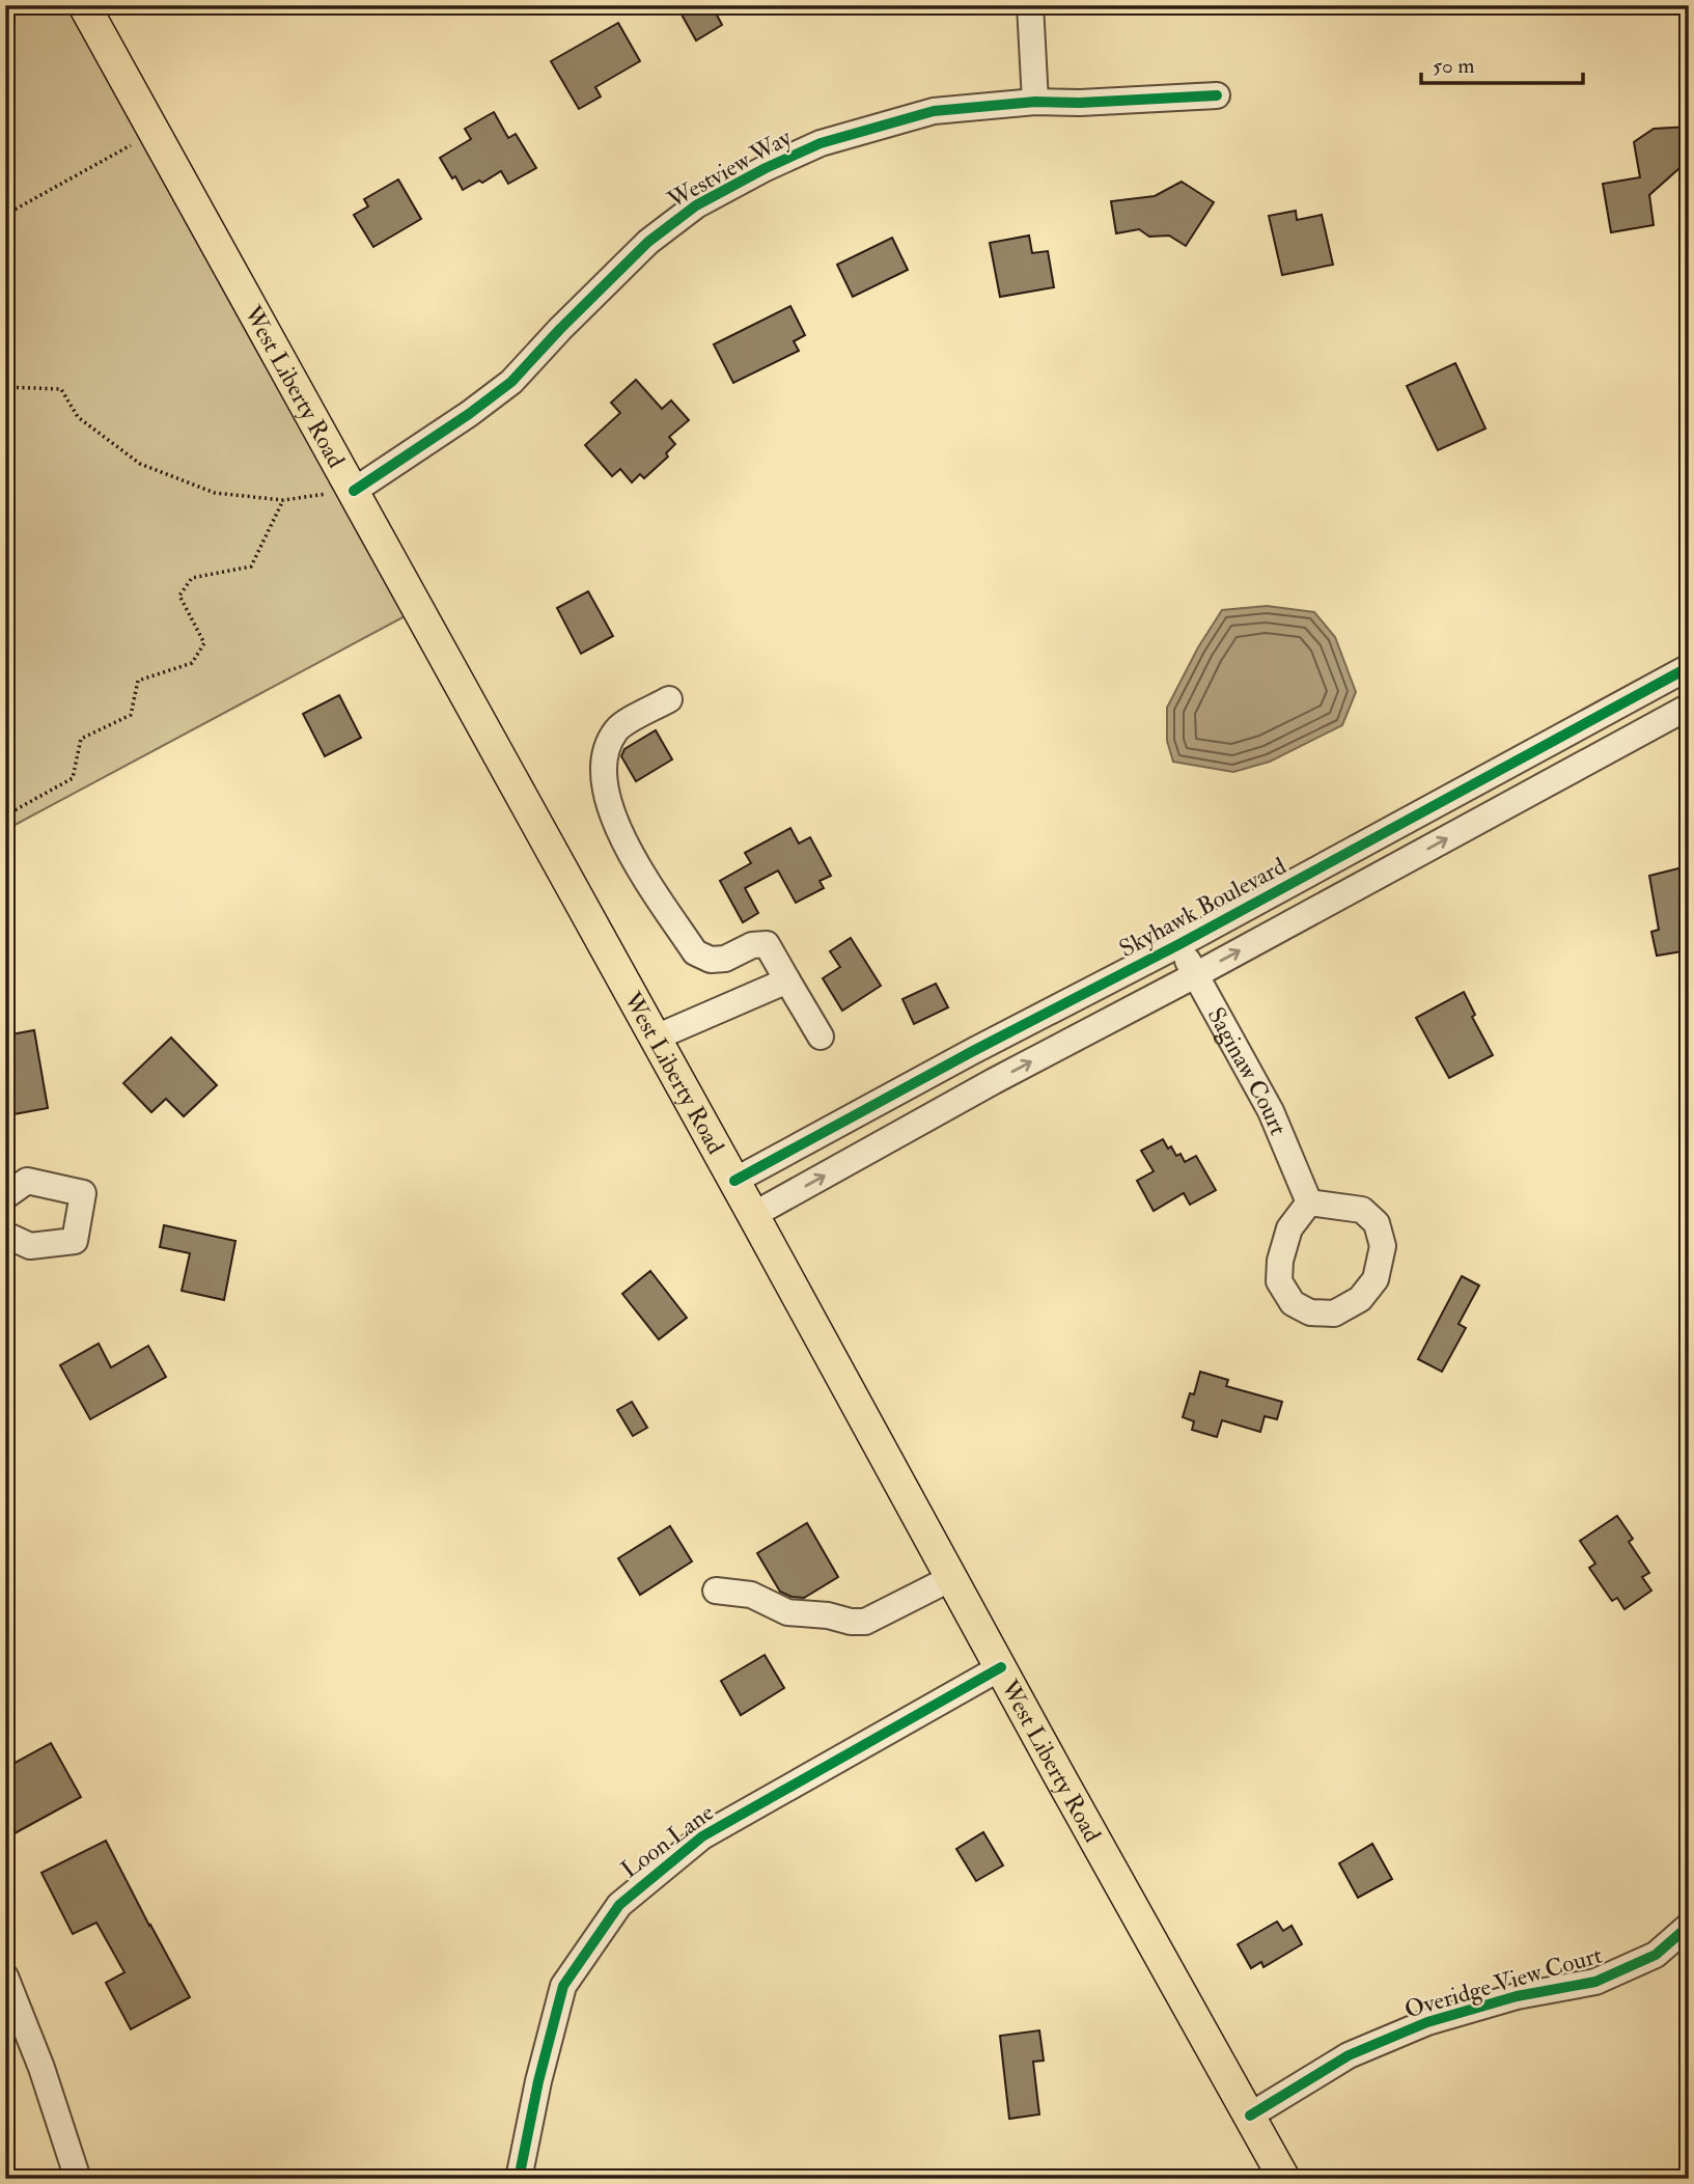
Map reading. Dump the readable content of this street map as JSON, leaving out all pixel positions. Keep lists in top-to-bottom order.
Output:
{
  "streets": {
    "main road": ["West Liberty Road"],
    "street": [
      "Westview Way",
      "Skyhawk Boulevard",
      "Saginaw Court",
      "Loon Lane",
      "Overidge View Court"
    ]
  },
  "crossings": [
    ["Westview Way", "West Liberty Road"],
    ["West Liberty Road", "Skyhawk Boulevard"],
    ["West Liberty Road", "Loon Lane"],
    ["West Liberty Road", "Overidge View Court"],
    ["Skyhawk Boulevard", "Saginaw Court"]
  ],
  "scale_bar": "50 m"
}
